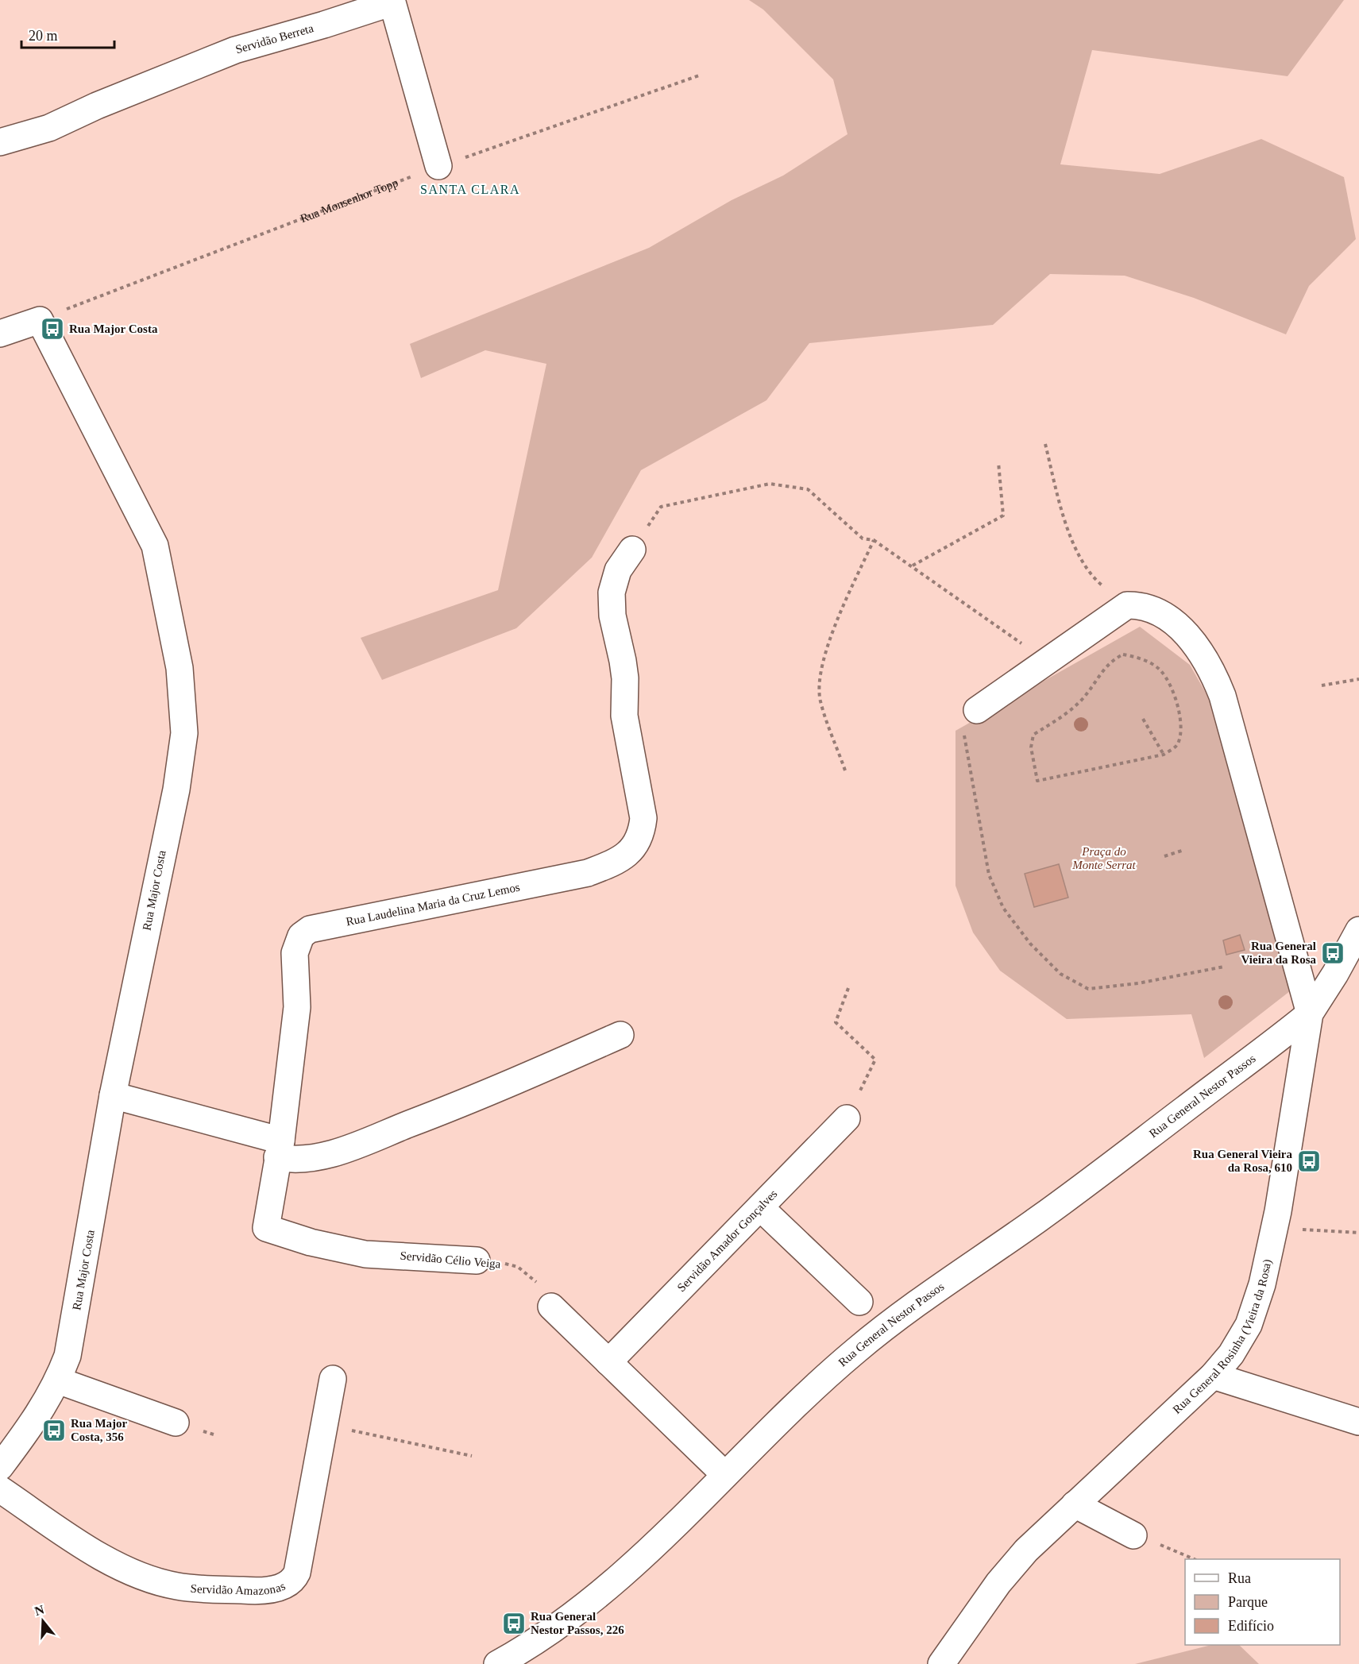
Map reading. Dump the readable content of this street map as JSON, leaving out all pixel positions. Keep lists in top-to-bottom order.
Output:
{
  "streets": {
    "street": [
      "Servidão Berreta",
      "Rua Major Costa",
      "Rua Laudelina Maria da Cruz Lemos",
      "Rua General Nestor Passos",
      "Servidão Amador Gonçalves",
      "Servidão Célio Veiga",
      "Rua General Rosinha (Vieira da Rosa)",
      "Servidão Amazonas"
    ],
    "path": ["Rua Monsenhor Topp"]
  },
  "crossings": [
    ["Servidão Berreta", "Rua Monsenhor Topp"],
    ["Rua Monsenhor Topp", "Rua Major Costa"],
    ["Rua Laudelina Maria da Cruz Lemos", "Servidão Célio Veiga"],
    ["Rua General Nestor Passos", "Rua General Rosinha (Vieira da Rosa)"]
  ],
  "districts": ["SANTA CLARA"],
  "parks": ["Praça do Monte Serrat"],
  "places": {
    "bus stop": [
      "Rua Major Costa",
      "Rua General Vieira da Rosa",
      "Rua General Vieira da Rosa, 610",
      "Rua Major Costa, 356",
      "Rua General Nestor Passos, 226"
    ]
  },
  "legend": ["Rua", "Parque", "Edifício"],
  "scale_bar": "20 m",
  "north": "top"
}
